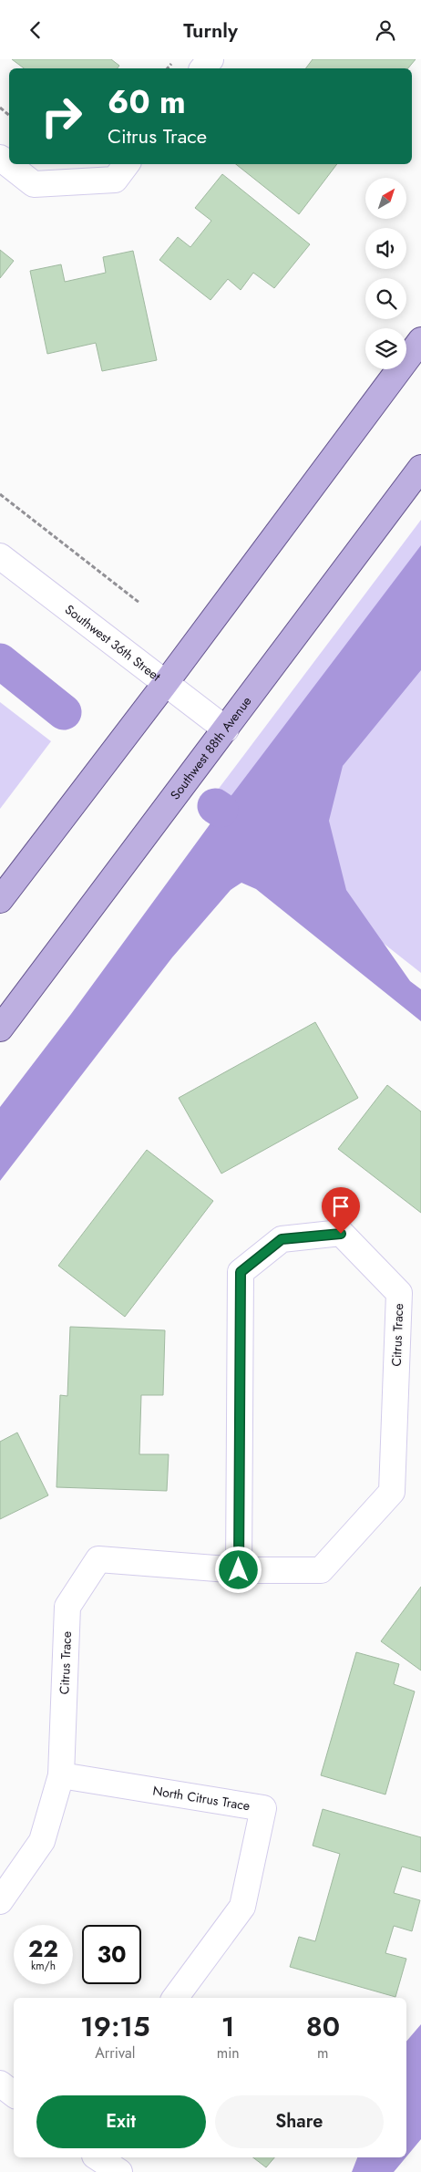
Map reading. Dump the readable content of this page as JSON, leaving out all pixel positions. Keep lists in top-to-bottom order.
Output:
{
  "streets": {
    "main road": ["Southwest 88th Avenue"],
    "street": ["Southwest 36th Street", "Citrus Trace", "North Citrus Trace"]
  },
  "crossings": [
    ["Southwest 36th Street", "Southwest 88th Avenue"],
    ["Citrus Trace", "North Citrus Trace"]
  ],
  "north": "top right",
  "page": {
    "header": "Turnly",
    "turn": ["60 m", "Citrus Trace"],
    "speed": "22 km/h",
    "limit": "30",
    "eta": [
      "19:15",
      "Arrival",
      "1",
      "min",
      "80",
      "m"
    ],
    "buttons": ["Exit", "Share"]
  }
}
